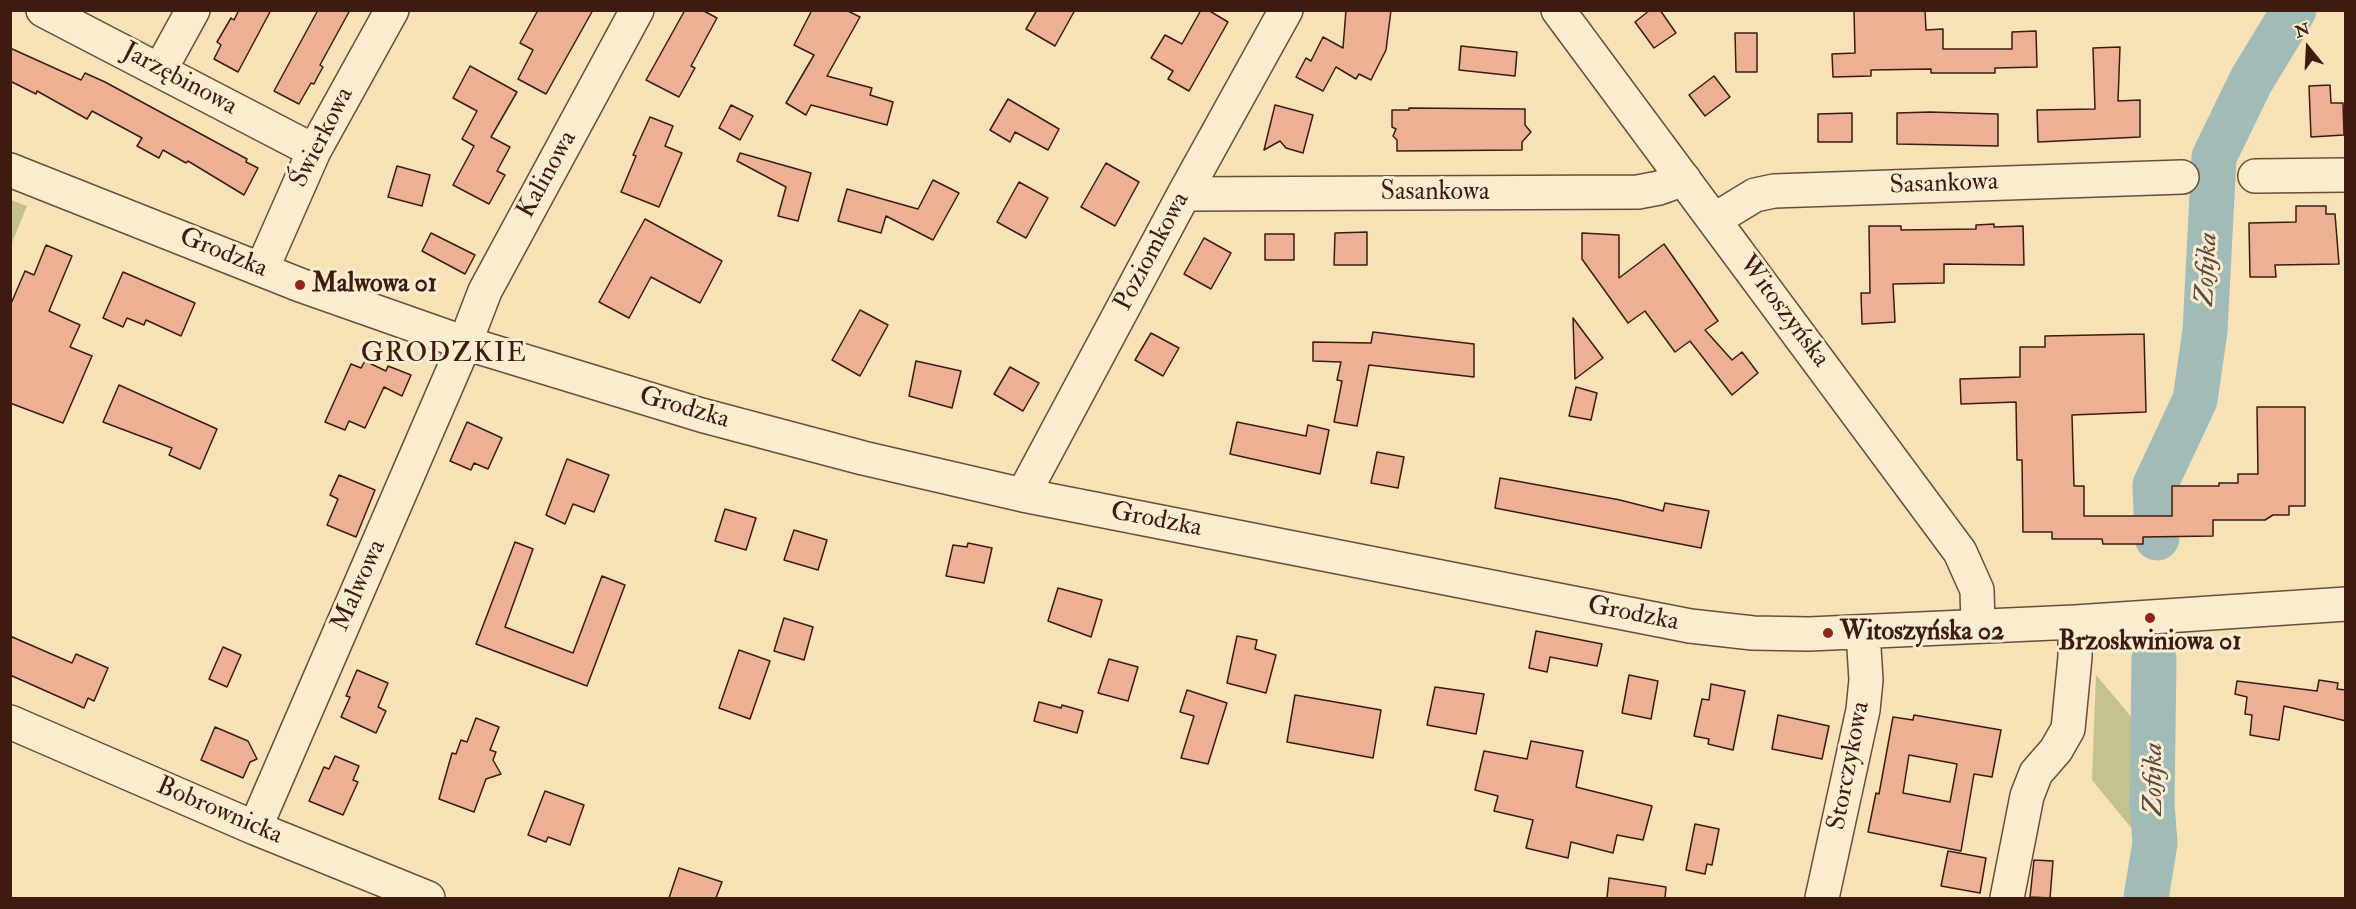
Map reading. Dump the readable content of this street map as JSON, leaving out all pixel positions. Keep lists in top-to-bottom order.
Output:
{
  "streets": {
    "street": [
      "Jarzębinowa",
      "Świerkowa",
      "Kalinowa",
      "Sasankowa",
      "Poziomkowa",
      "Grodzka",
      "Witoszyńska",
      "Malwowa",
      "Storczykowa",
      "Bobrownicka"
    ]
  },
  "crossings": [
    ["Jarzębinowa", "Świerkowa"],
    ["Świerkowa", "Grodzka"],
    ["Kalinowa", "Grodzka"],
    ["Kalinowa", "Malwowa"],
    ["Sasankowa", "Poziomkowa"],
    ["Sasankowa", "Witoszyńska"],
    ["Poziomkowa", "Grodzka"],
    ["Grodzka", "Witoszyńska"],
    ["Grodzka", "Malwowa"],
    ["Grodzka", "Storczykowa"],
    ["Malwowa", "Bobrownicka"]
  ],
  "districts": ["GRODZKIE"],
  "water": ["Zofijka"],
  "places": ["Malwowa 01", "Brzoskwiniowa 01", "Witoszyńska 02"],
  "north": "top"
}
